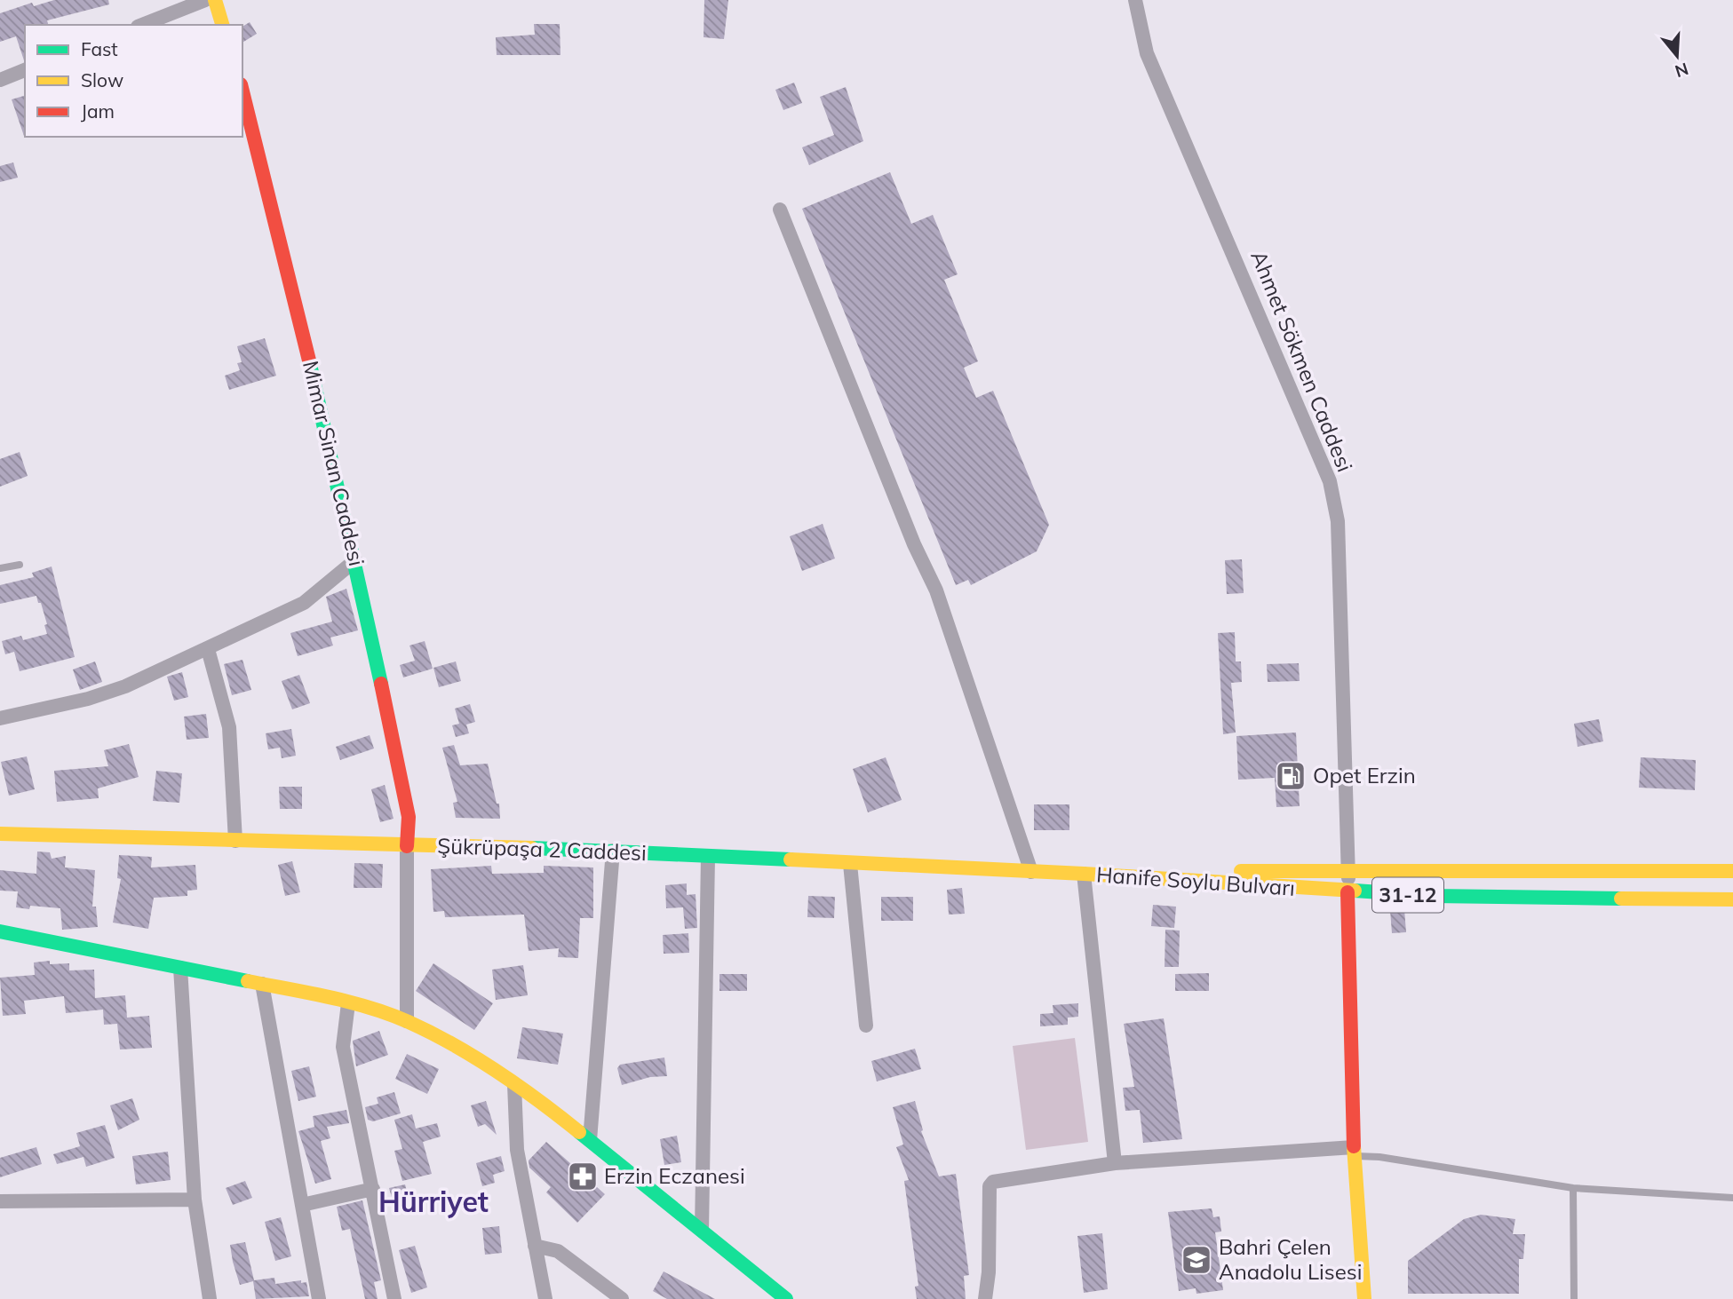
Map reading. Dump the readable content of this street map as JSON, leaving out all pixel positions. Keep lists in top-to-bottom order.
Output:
{
  "streets": {
    "main road": [
      "Mimar Sinan Caddesi",
      "Şükrüpaşa 2 Caddesi",
      "Hanife Soylu Bulvarı",
      "31-12"
    ],
    "street": ["Ahmet Sökmen Caddesi"]
  },
  "crossings": [
    ["Ahmet Sökmen Caddesi", "Hanife Soylu Bulvarı"],
    ["Mimar Sinan Caddesi", "Şükrüpaşa 2 Caddesi"],
    ["Şükrüpaşa 2 Caddesi", "Hanife Soylu Bulvarı"]
  ],
  "districts": ["Hürriyet"],
  "places": {
    "fuel station": ["Opet Erzin"],
    "pharmacy": ["Erzin Eczanesi"],
    "school or university": ["Bahri Çelen Anadolu Lisesi"]
  },
  "legend": ["Fast", "Slow", "Jam"],
  "north": "bottom"
}
